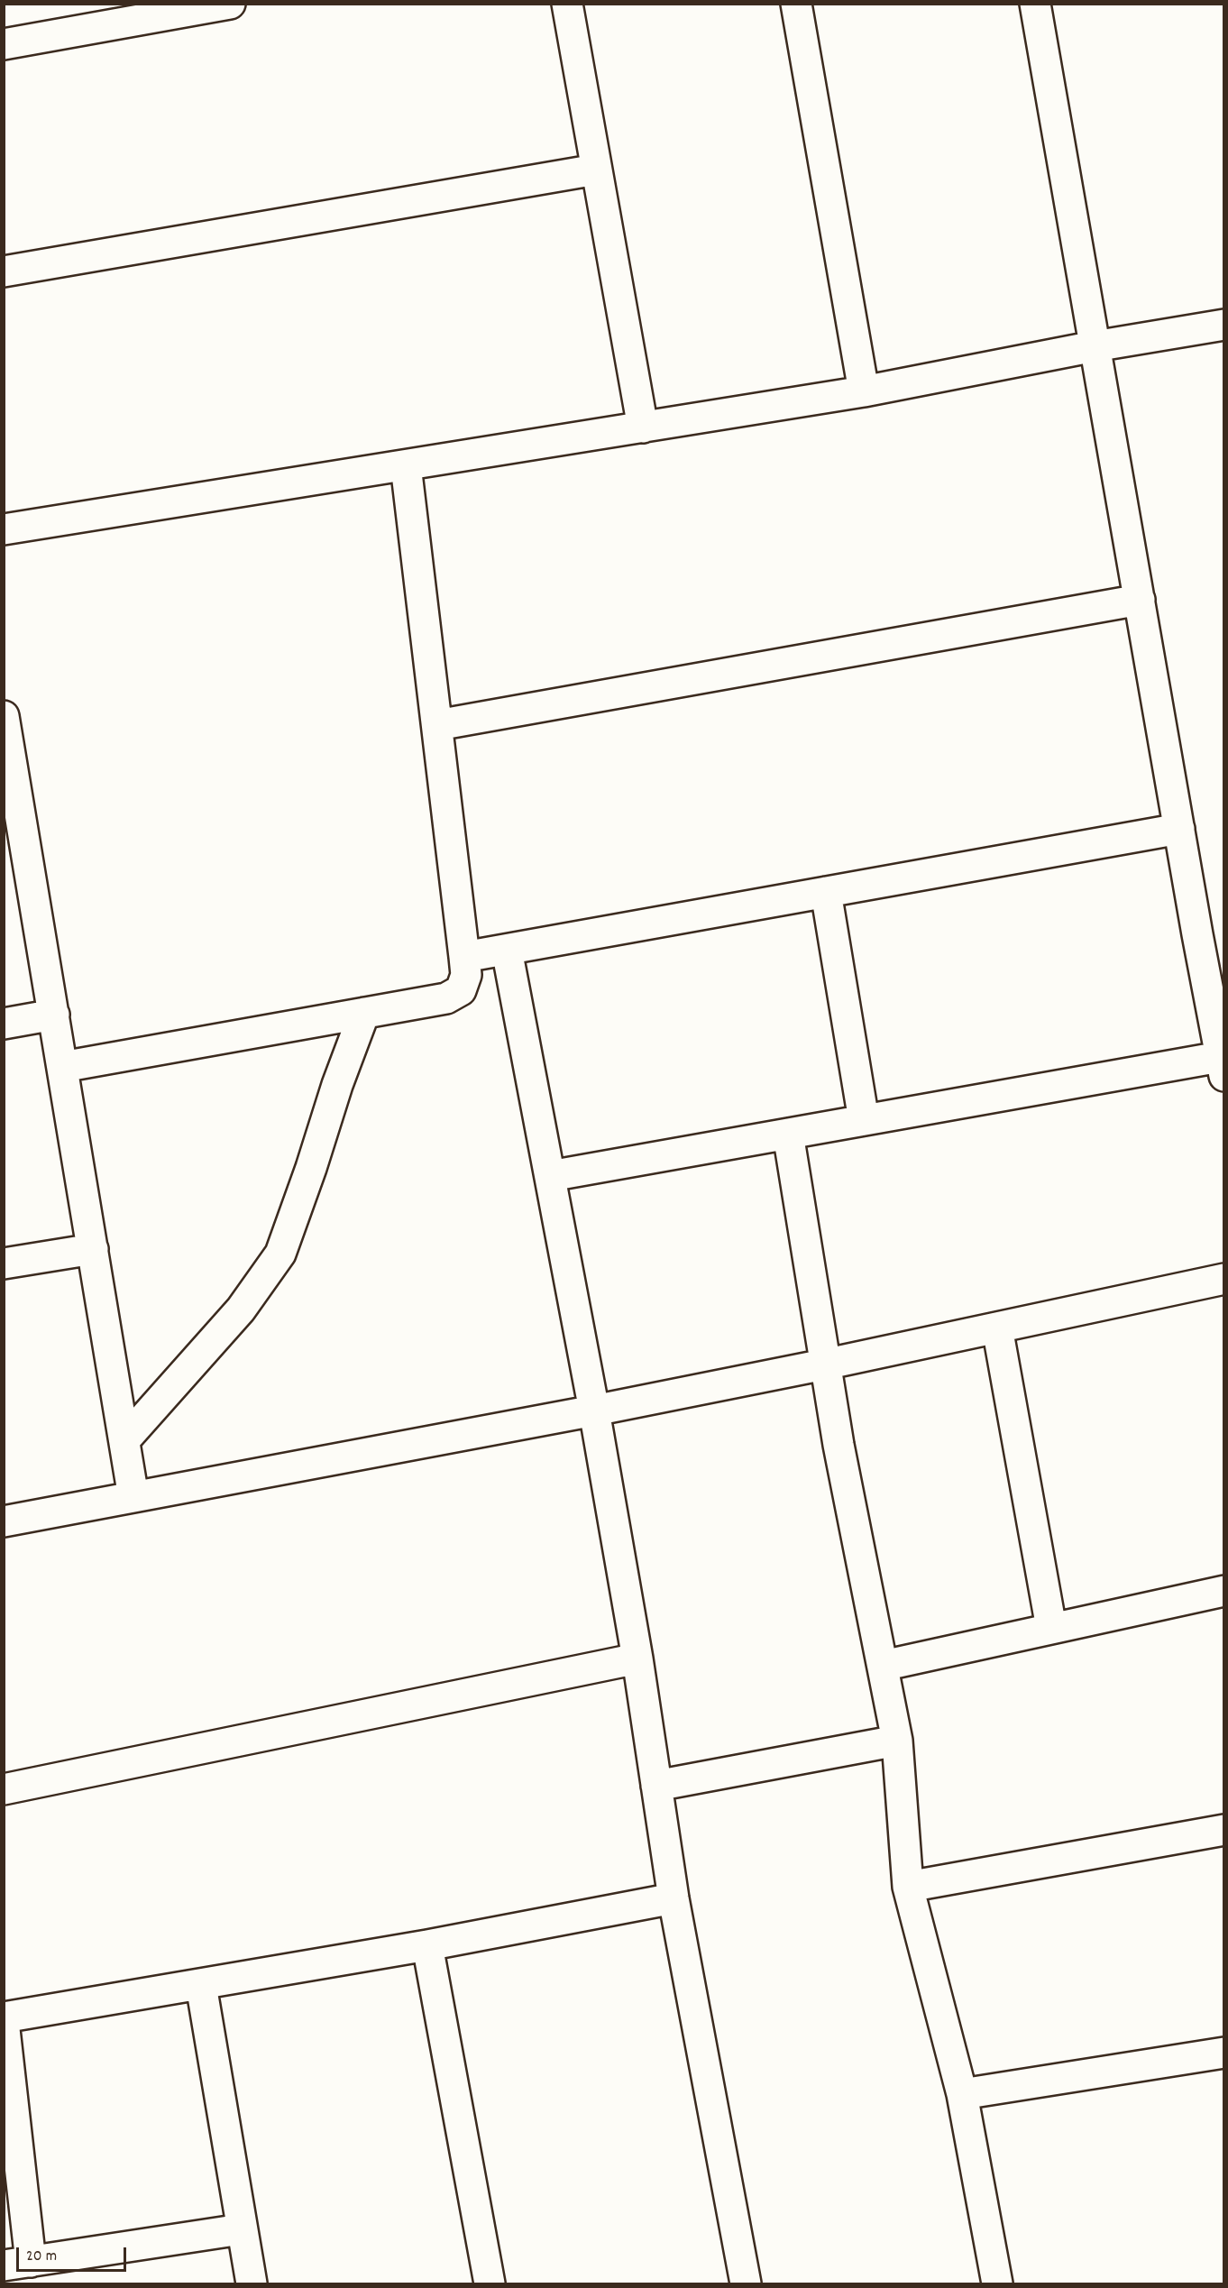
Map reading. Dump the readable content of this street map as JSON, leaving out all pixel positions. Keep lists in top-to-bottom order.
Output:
{
  "scale_bar": "20 m"
}
